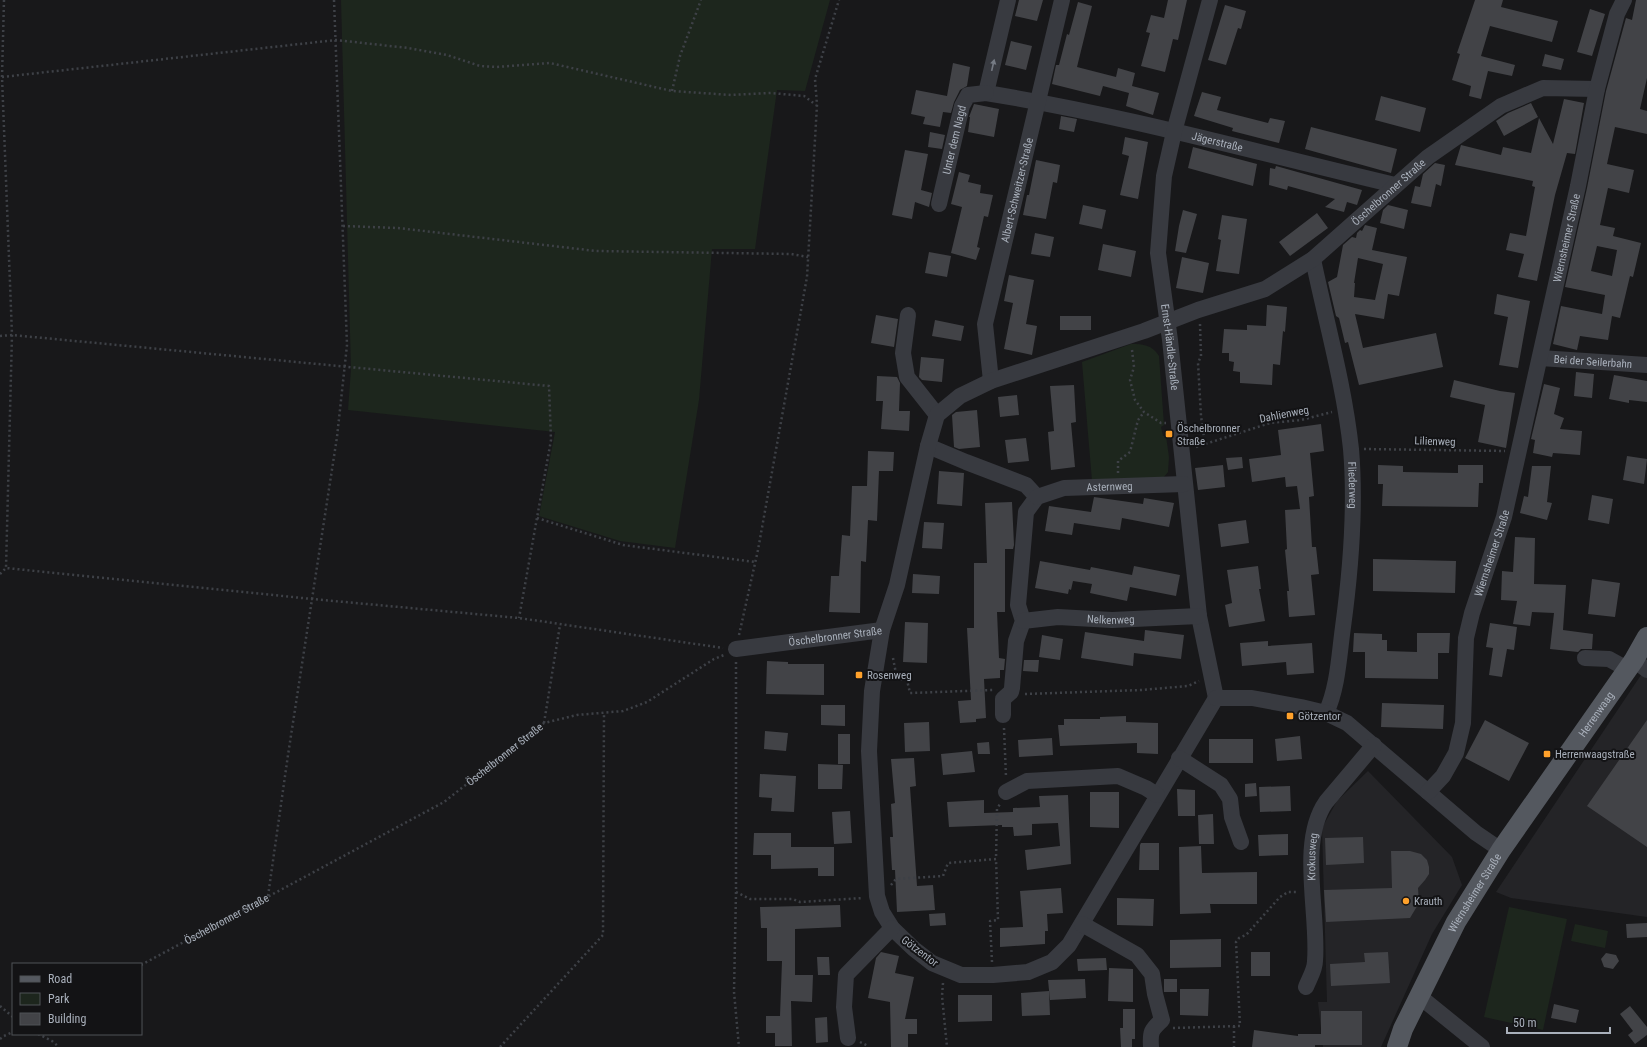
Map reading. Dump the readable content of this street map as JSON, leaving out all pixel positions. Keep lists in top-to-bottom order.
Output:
{
  "streets": {
    "main road": ["Wiernsheimer Straße", "Herrenwaag"],
    "street": [
      "Unter dem Nagd",
      "Jägerstraße",
      "Albert-Schweitzer-Straße",
      "Öschelbronner Straße",
      "Ernst-Händle-Straße",
      "Bei der Seilerbahn",
      "Fliederweg",
      "Asternweg",
      "Nelkenweg",
      "Krokusweg",
      "Götzentor"
    ],
    "path": ["Dahlienweg", "Lilienweg"]
  },
  "crossings": [
    ["Unter dem Nagd", "Jägerstraße"],
    ["Unter dem Nagd", "Albert-Schweitzer-Straße"],
    ["Jägerstraße", "Albert-Schweitzer-Straße"],
    ["Jägerstraße", "Öschelbronner Straße"],
    ["Jägerstraße", "Ernst-Händle-Straße"],
    ["Albert-Schweitzer-Straße", "Öschelbronner Straße"],
    ["Öschelbronner Straße", "Wiernsheimer Straße"],
    ["Öschelbronner Straße", "Ernst-Händle-Straße"],
    ["Öschelbronner Straße", "Fliederweg"],
    ["Öschelbronner Straße", "Götzentor"],
    ["Wiernsheimer Straße", "Bei der Seilerbahn"],
    ["Wiernsheimer Straße", "Lilienweg"],
    ["Wiernsheimer Straße", "Herrenwaag"],
    ["Ernst-Händle-Straße", "Dahlienweg"],
    ["Ernst-Händle-Straße", "Asternweg"],
    ["Ernst-Händle-Straße", "Nelkenweg"],
    ["Ernst-Händle-Straße", "Götzentor"],
    ["Dahlienweg", "Fliederweg"],
    ["Lilienweg", "Fliederweg"]
  ],
  "places": {
    "transit": [
      "Öschelbronner Straße",
      "Rosenweg",
      "Götzentor",
      "Herrenwaagstraße"
    ],
    "other": ["Krauth"]
  },
  "legend": ["Road", "Park", "Building"],
  "scale_bar": "50 m"
}
